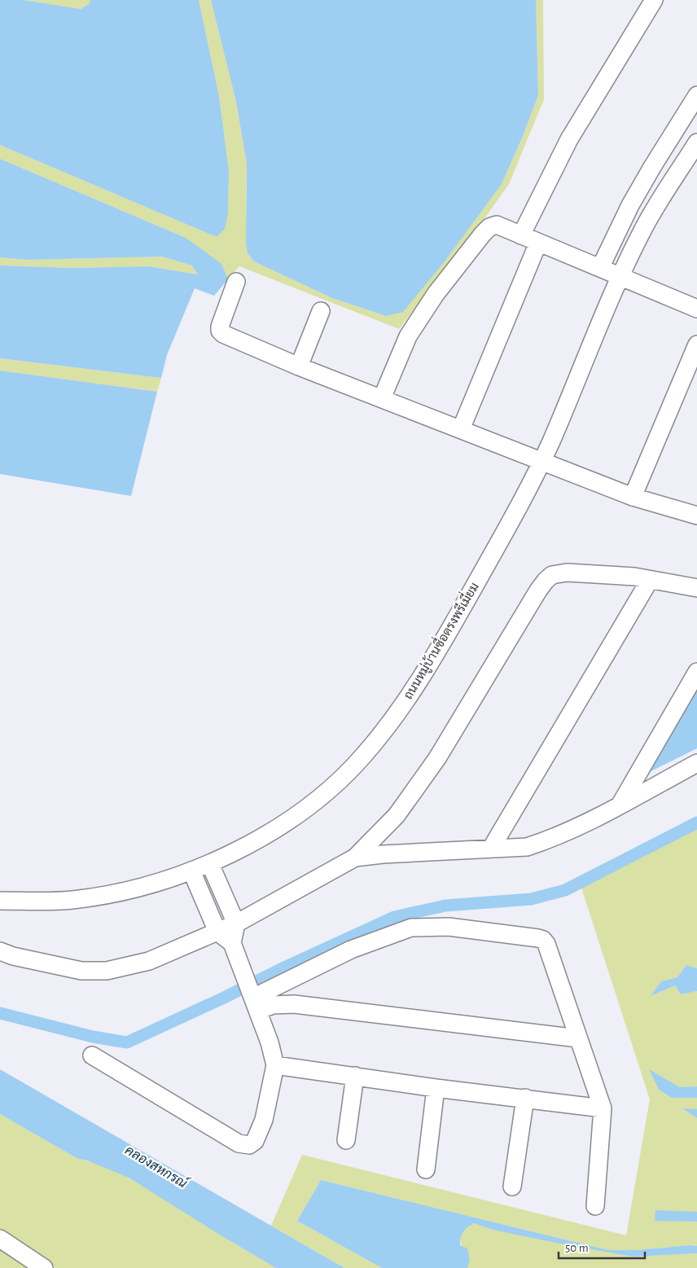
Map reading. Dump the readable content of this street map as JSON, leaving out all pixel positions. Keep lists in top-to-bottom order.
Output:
{
  "streets": {
    "street": ["ถนนหมู่บ้านซื่อตรงพรีเมี่ยม"]
  },
  "water": ["คลองสหกรณ์"],
  "scale_bar": "50 m"
}
